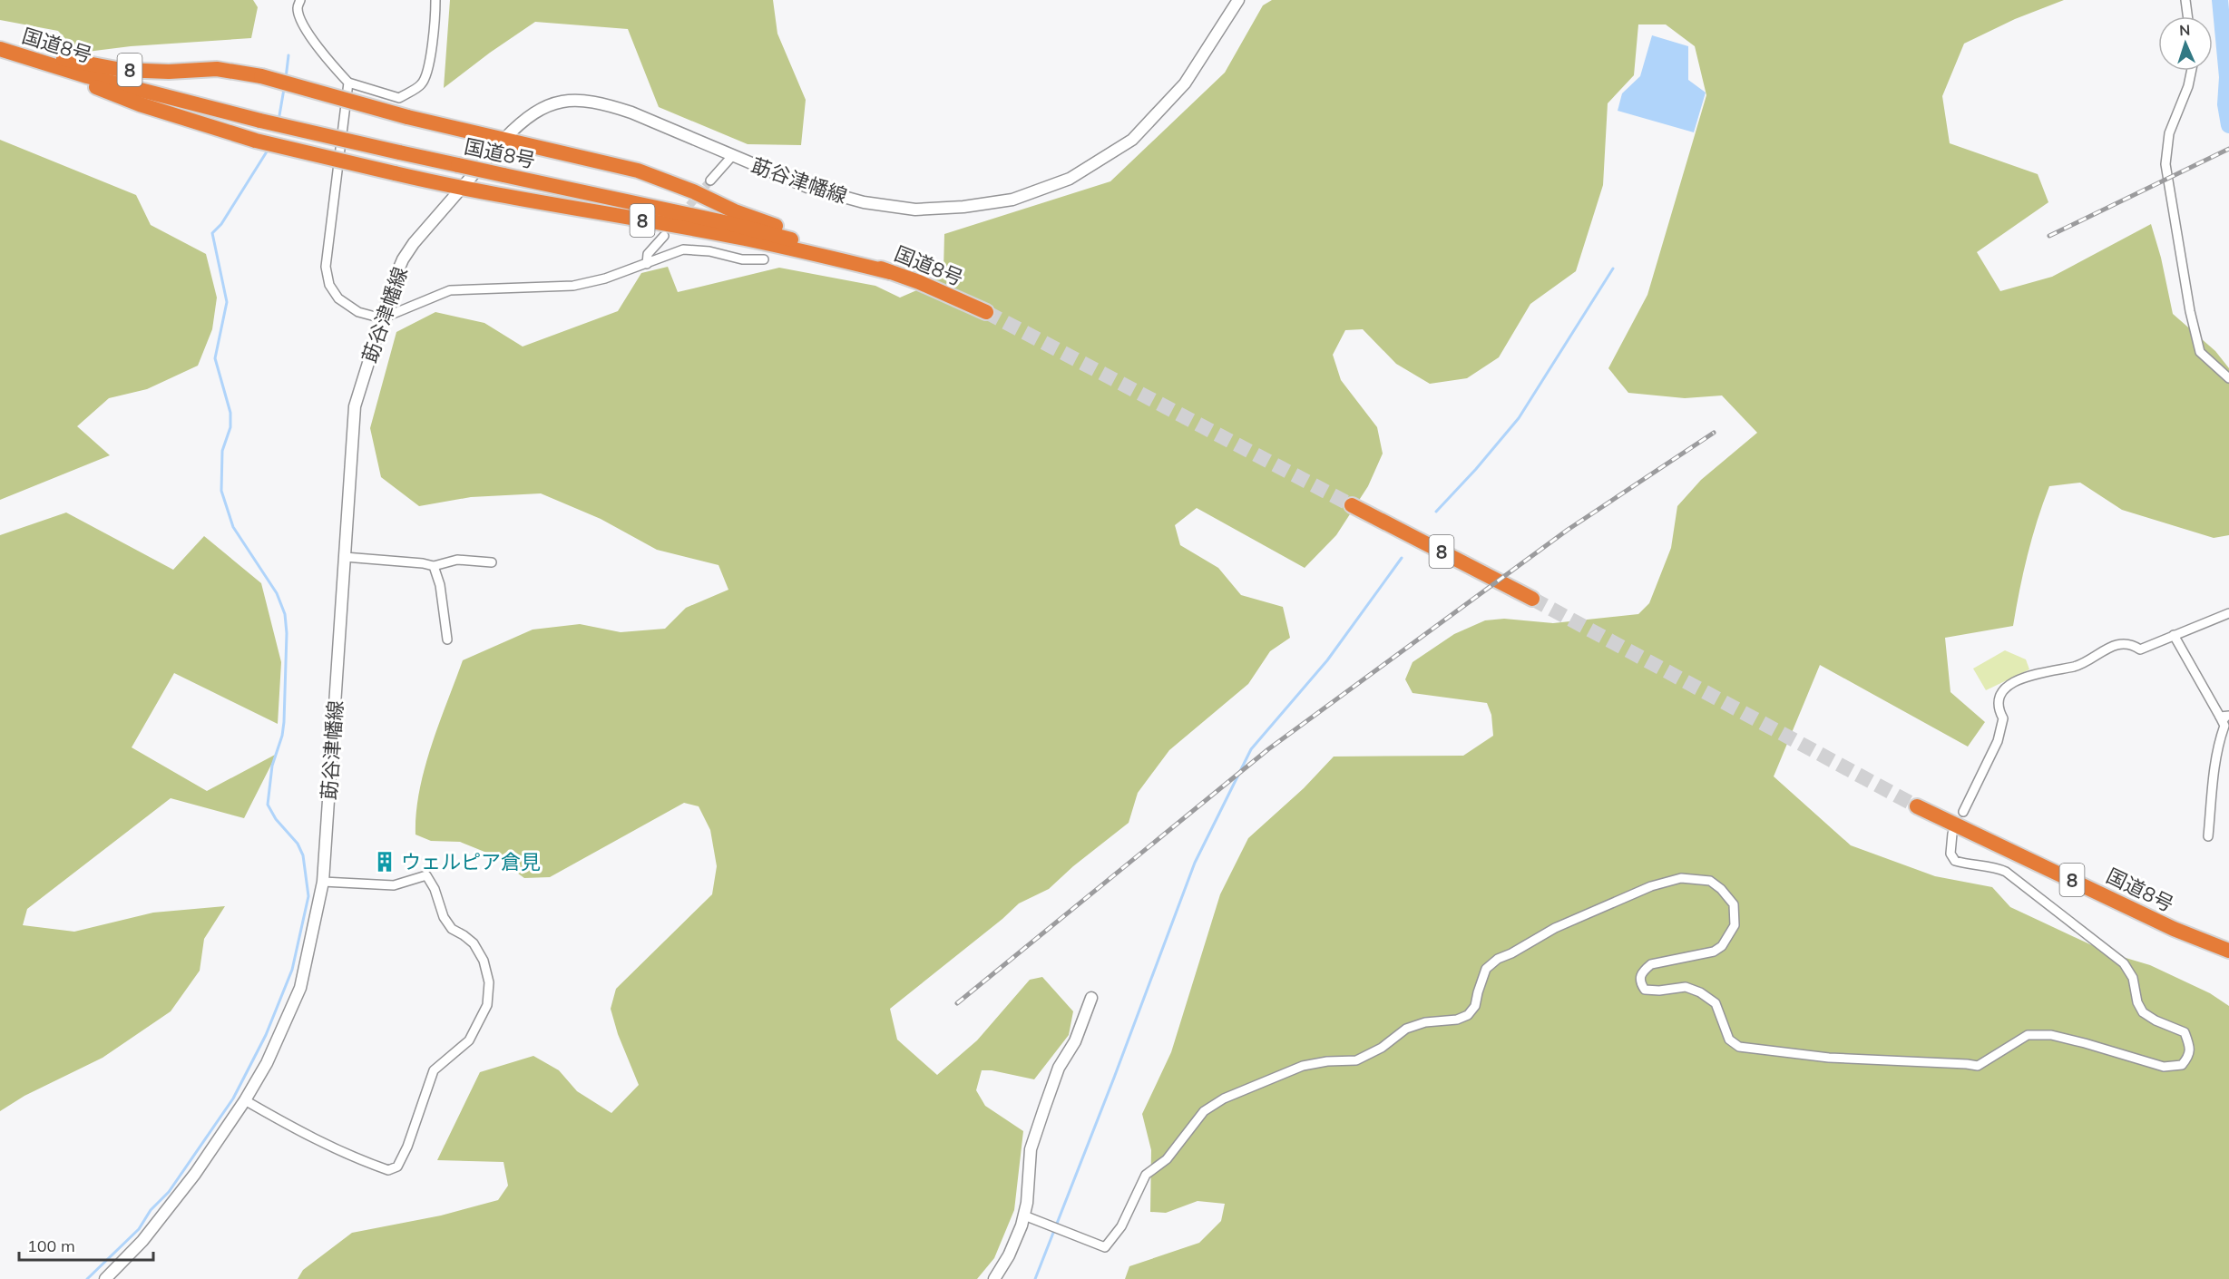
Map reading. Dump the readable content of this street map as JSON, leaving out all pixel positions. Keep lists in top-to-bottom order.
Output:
{
  "streets": {
    "highway": ["国道8号", "8"],
    "main road": ["莇谷津幡線"]
  },
  "crossings": [
    ["国道8号", "8"],
    ["8", "莇谷津幡線"]
  ],
  "places": {
    "building": ["ウェルピア倉見"]
  },
  "scale_bar": "100 m",
  "north": "top"
}
